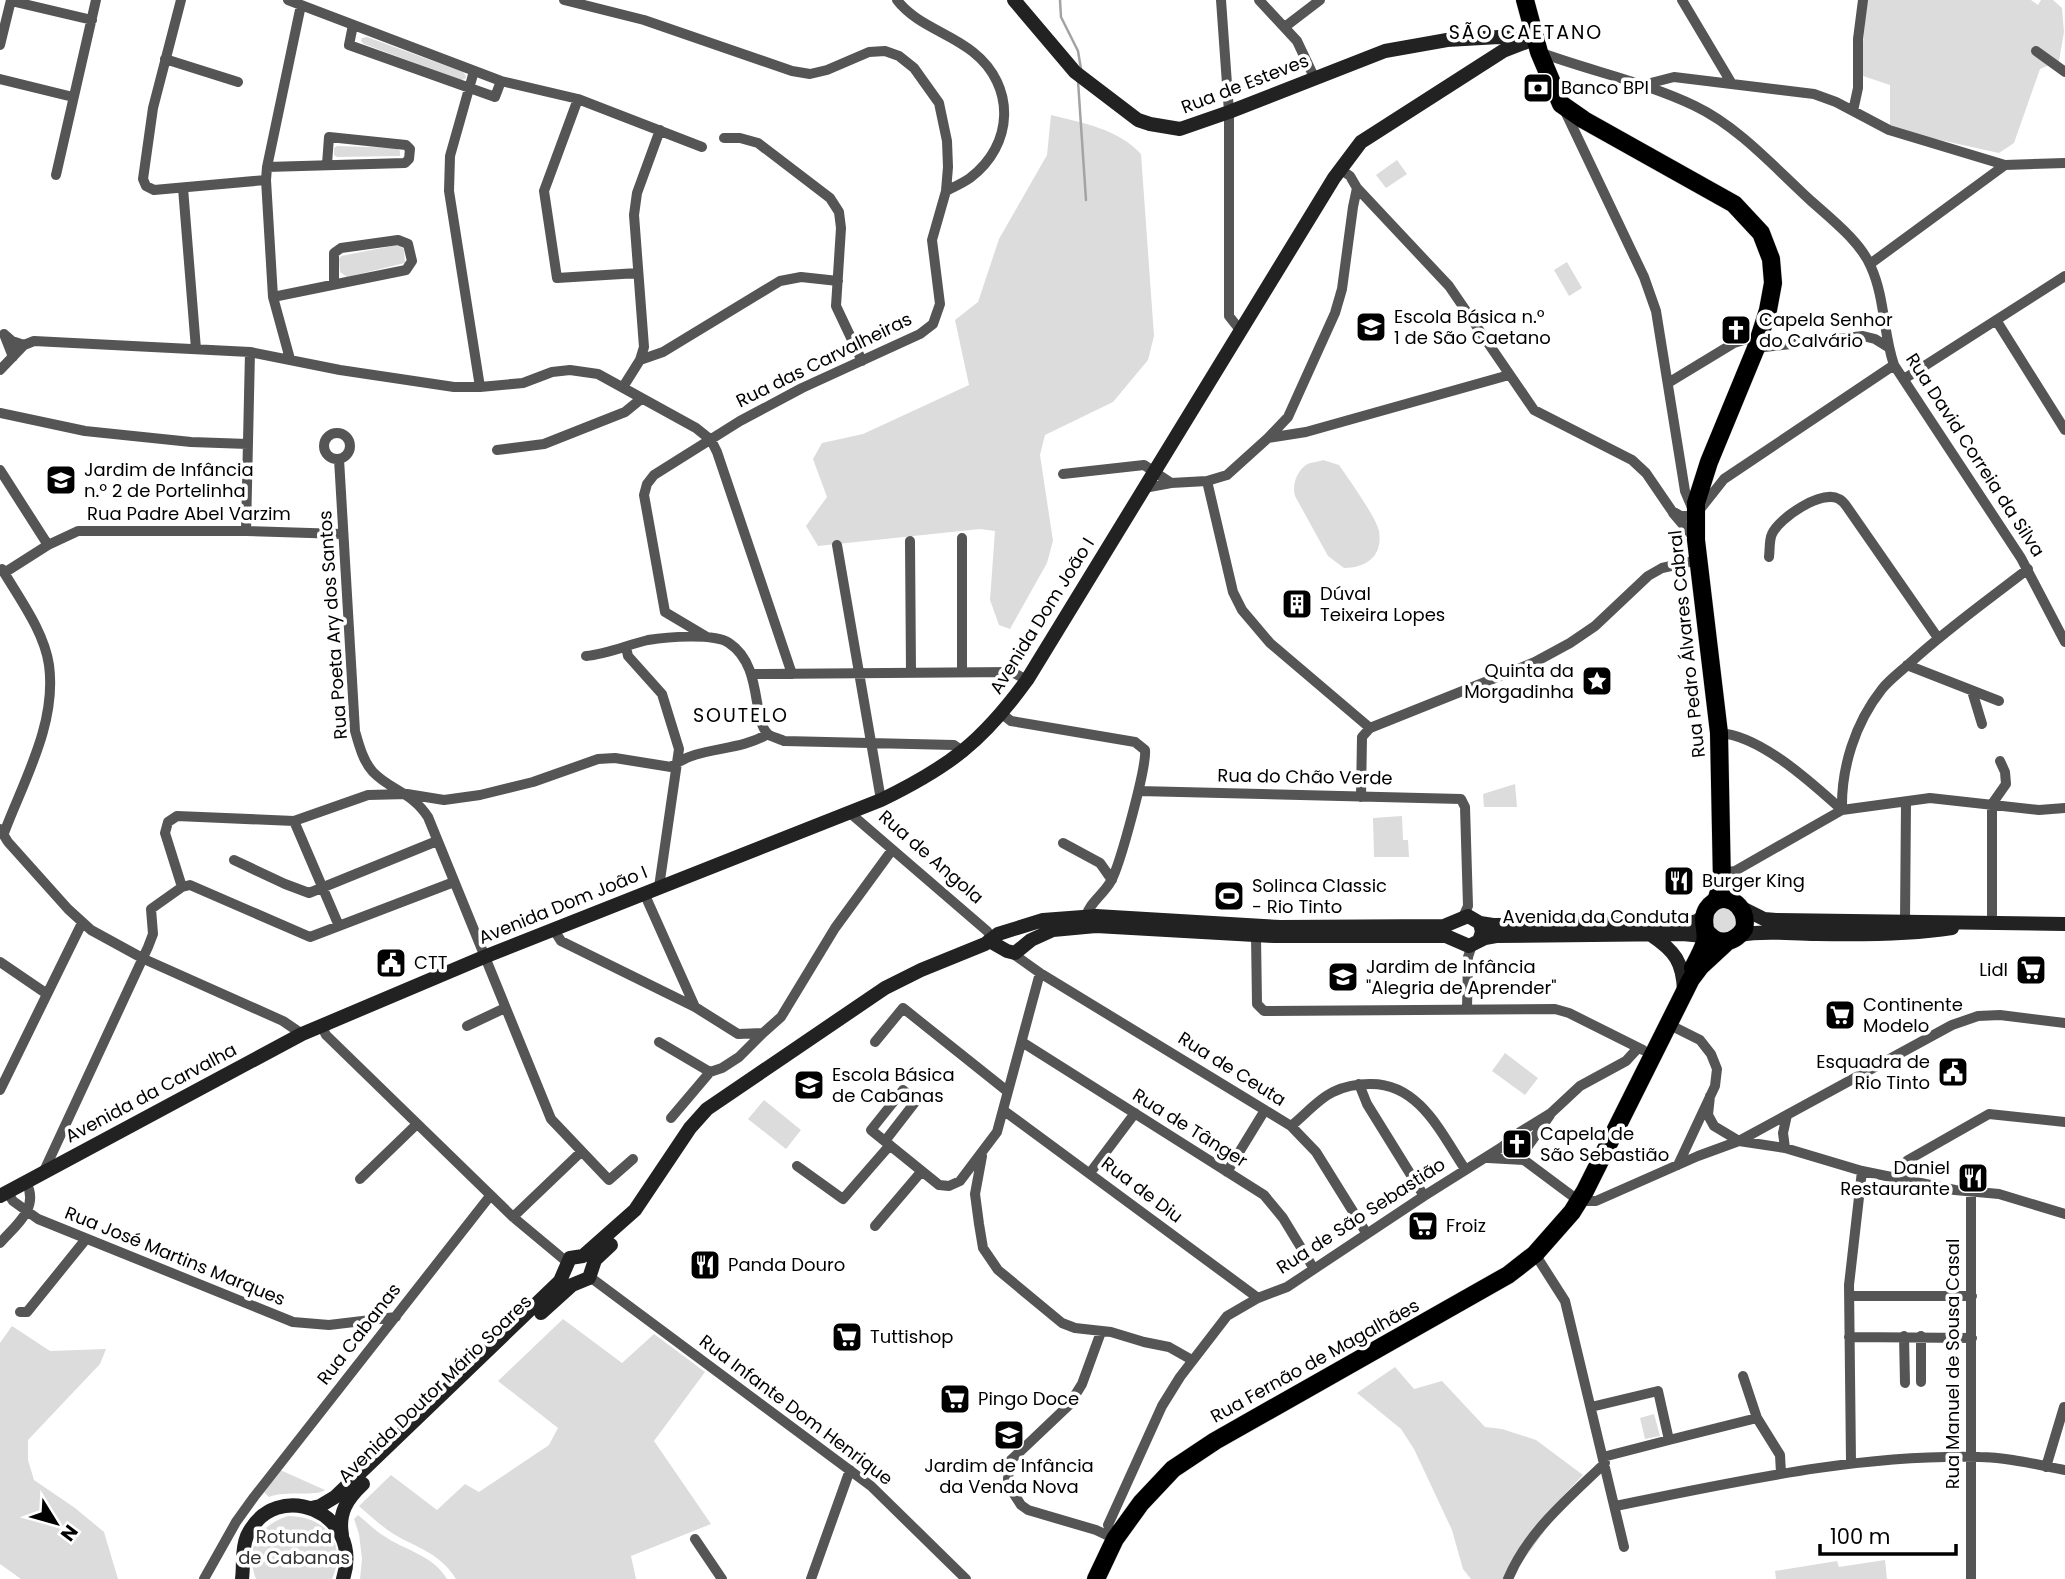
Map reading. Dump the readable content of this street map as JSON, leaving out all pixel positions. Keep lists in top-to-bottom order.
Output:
{
  "streets": {
    "main road": [
      "Rua de Esteves",
      "Avenida Dom João I",
      "Rua Pedro Álvares Cabral",
      "Rua de Angola",
      "Avenida da Conduta",
      "Avenida da Carvalha",
      "Rua Fernão de Magalhães",
      "Avenida Doutor Mário Soares"
    ],
    "street": [
      "Rua das Carvalheiras",
      "Rua David Correia da Silva",
      "Rua Padre Abel Varzim",
      "Rua Poeta Ary dos Santos",
      "Rua do Chão Verde",
      "Rua de Ceuta",
      "Rua de Tânger",
      "Rua de Diu",
      "Rua de São Sebastião",
      "Rua José Martins Marques",
      "Rua Cabanas",
      "Rua Manuel de Sousa Casal",
      "Rua Infante Dom Henrique"
    ]
  },
  "crossings": [
    ["Rua de Esteves", "Rua David Correia da Silva"],
    ["Rua de Esteves", "Avenida Dom João I"],
    ["Rua David Correia da Silva", "Avenida Dom João I"],
    ["Rua Padre Abel Varzim", "Rua Poeta Ary dos Santos"],
    ["Avenida Dom João I", "Rua Poeta Ary dos Santos"],
    ["Avenida Dom João I", "Rua de Angola"],
    ["Avenida Dom João I", "Avenida da Carvalha"],
    ["Avenida Dom João I", "Rua Infante Dom Henrique"],
    ["Rua do Chão Verde", "Avenida da Conduta"],
    ["Rua de Angola", "Avenida da Conduta"],
    ["Rua de Angola", "Rua de Ceuta"],
    ["Rua de Angola", "Avenida Doutor Mário Soares"],
    ["Avenida da Conduta", "Avenida Doutor Mário Soares"],
    ["Rua de Ceuta", "Rua de São Sebastião"],
    ["Avenida da Carvalha", "Rua José Martins Marques"],
    ["Avenida da Carvalha", "Rua Infante Dom Henrique"],
    ["Rua de Tânger", "Rua de São Sebastião"],
    ["Rua de Diu", "Rua de São Sebastião"],
    ["Rua de São Sebastião", "Rua Fernão de Magalhães"],
    ["Rua José Martins Marques", "Rua Cabanas"],
    ["Rua Cabanas", "Rua Infante Dom Henrique"],
    ["Avenida Doutor Mário Soares", "Rua Infante Dom Henrique"]
  ],
  "districts": ["SÃO CAETANO", "SOUTELO"],
  "parks": ["Rotunda de Cabanas"],
  "places": {
    "bank": ["Banco BPI"],
    "school or university": [
      "Escola Básica n.º 1 de São Caetano",
      "Jardim de Infância n.º 2 de Portelinha",
      "Jardim de Infância \"Alegria de Aprender\"",
      "Escola Básica de Cabanas",
      "Jardim de Infância da Venda Nova"
    ],
    "church": ["Capela Senhor do Calvário", "Capela de São Sebastião"],
    "building": ["Dúval Teixeira Lopes"],
    "place": ["Quinta da Morgadinha"],
    "restaurant": ["Burger King", "Daniel Restaurante", "Panda Douro"],
    "sports": ["Solinca Classic - Rio Tinto"],
    "public building": ["CTT", "Esquadra de Rio Tinto"],
    "supermarket": [
      "Lidl",
      "Continente Modelo",
      "Froiz",
      "Tuttishop",
      "Pingo Doce"
    ]
  },
  "scale_bar": "100 m",
  "north": "bottom right"
}
